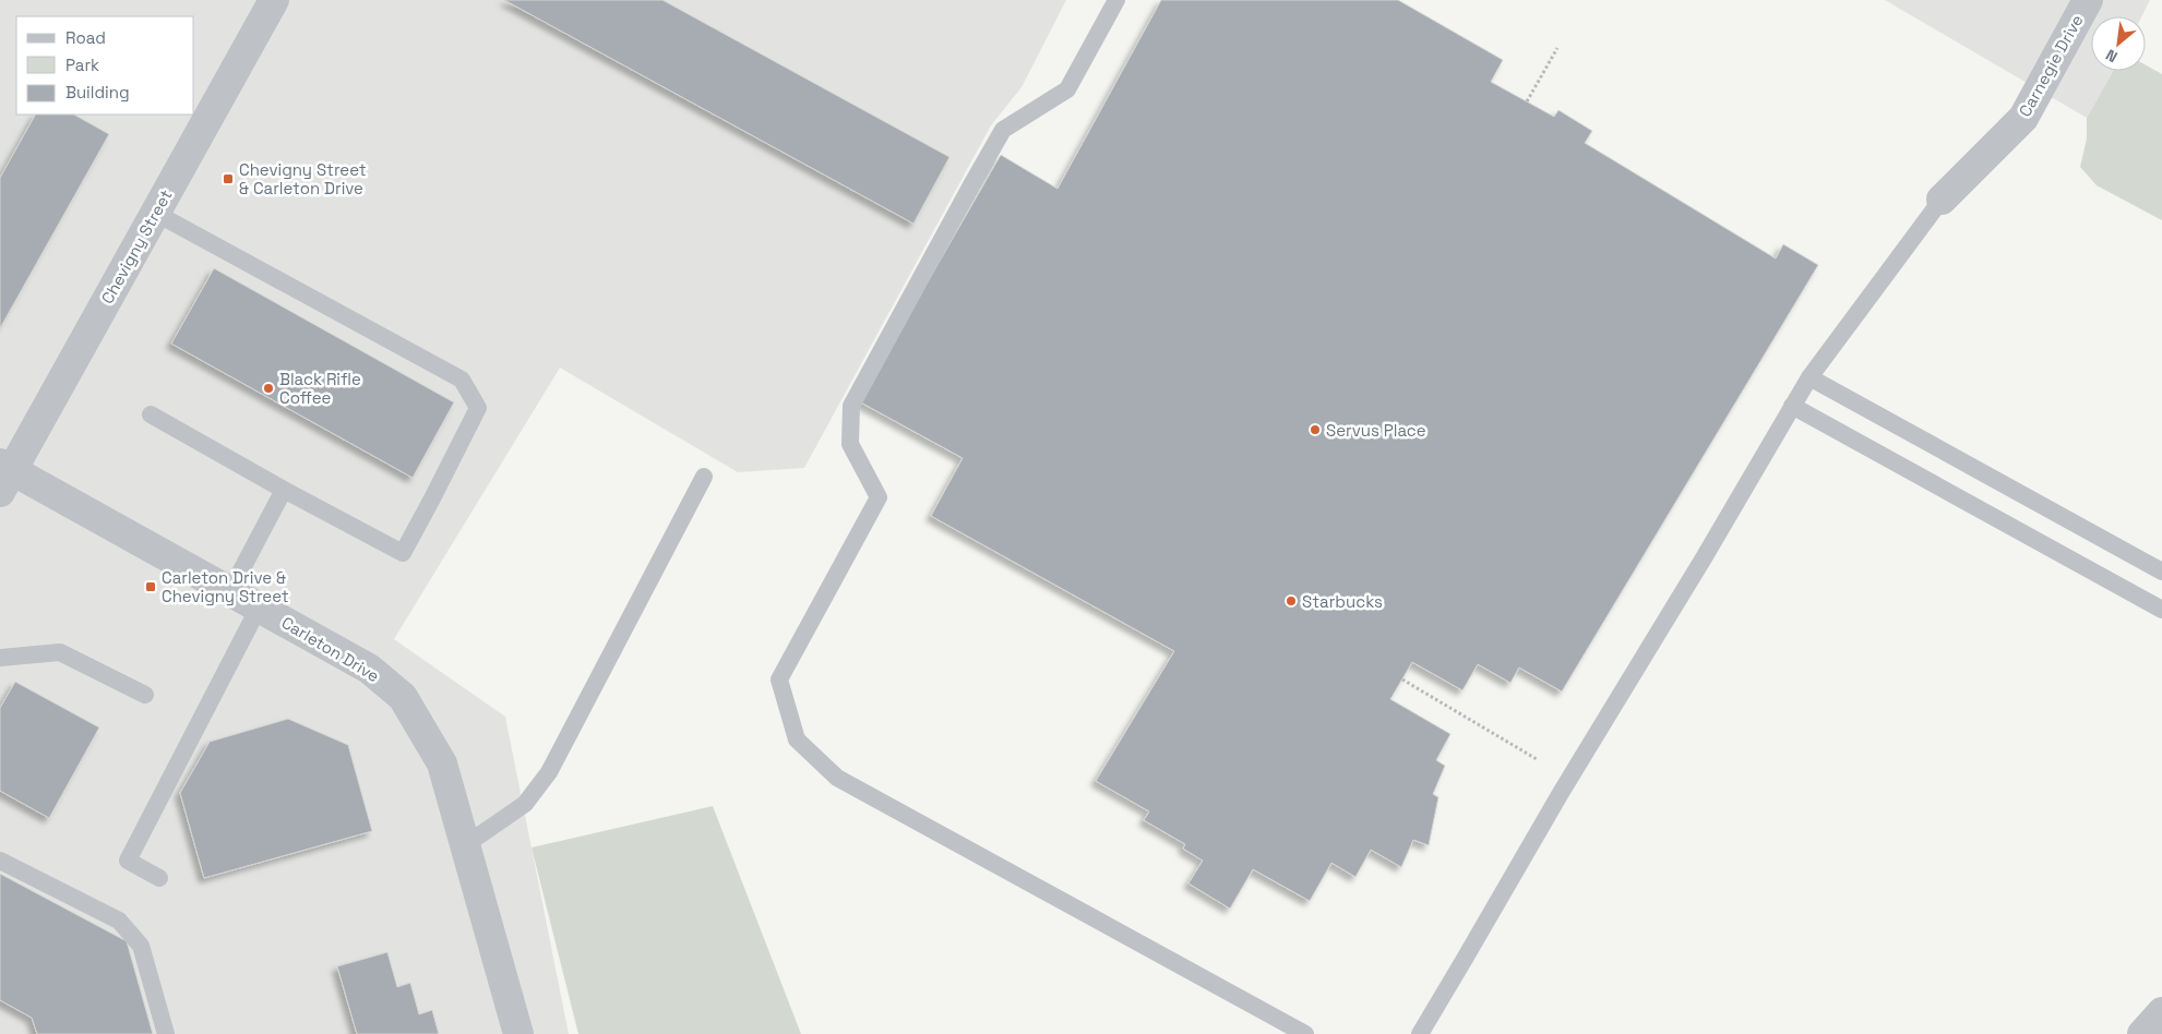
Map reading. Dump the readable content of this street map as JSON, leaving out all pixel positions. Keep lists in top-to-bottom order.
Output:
{
  "streets": {
    "street": ["Carnegie Drive", "Chevigny Street", "Carleton Drive"]
  },
  "crossings": [
    ["Chevigny Street", "Carleton Drive"]
  ],
  "places": {
    "transit": ["Chevigny Street & Carleton Drive", "Carleton Drive & Chevigny Street"],
    "other": ["Black Rifle Coffee", "Servus Place", "Starbucks"]
  },
  "legend": ["Road", "Park", "Building"],
  "north": "bottom left"
}
